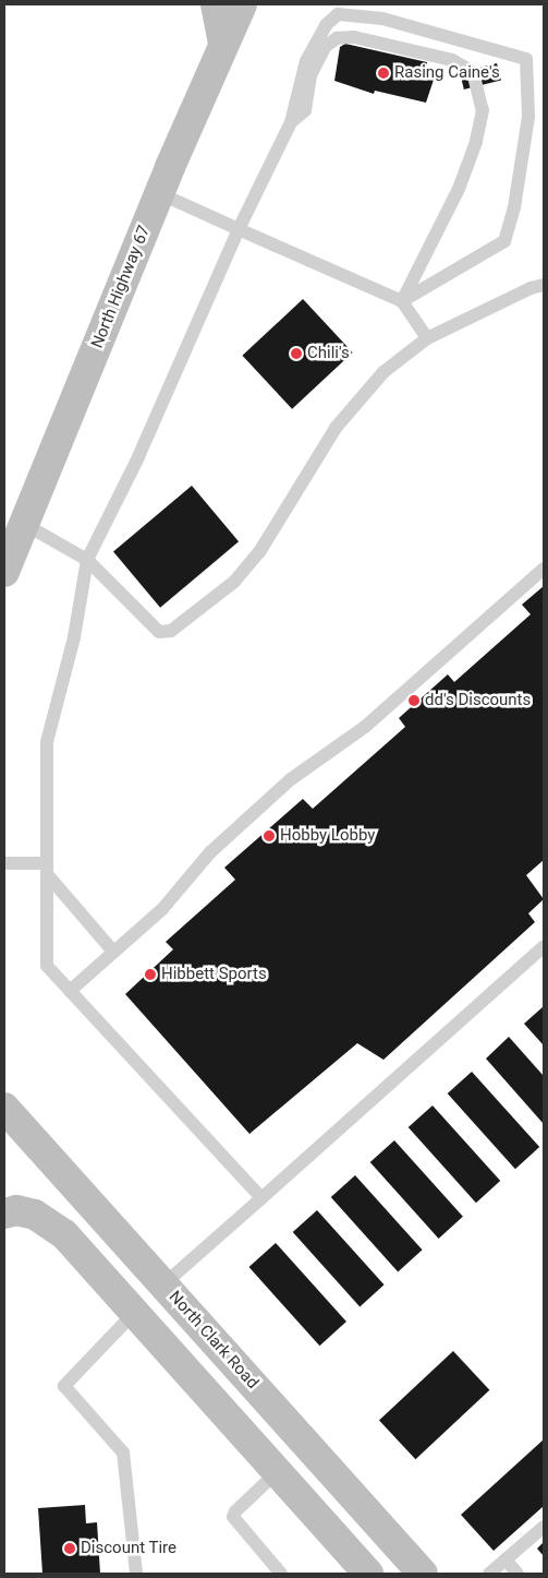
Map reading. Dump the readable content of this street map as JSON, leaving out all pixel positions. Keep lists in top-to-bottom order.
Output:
{
  "streets": {
    "main road": ["North Highway 67", "North Clark Road"]
  },
  "places": [
    "Rasing Caine's",
    "Chili's",
    "dd's Discounts",
    "Hobby Lobby",
    "Hibbett Sports",
    "Discount Tire"
  ]
}
